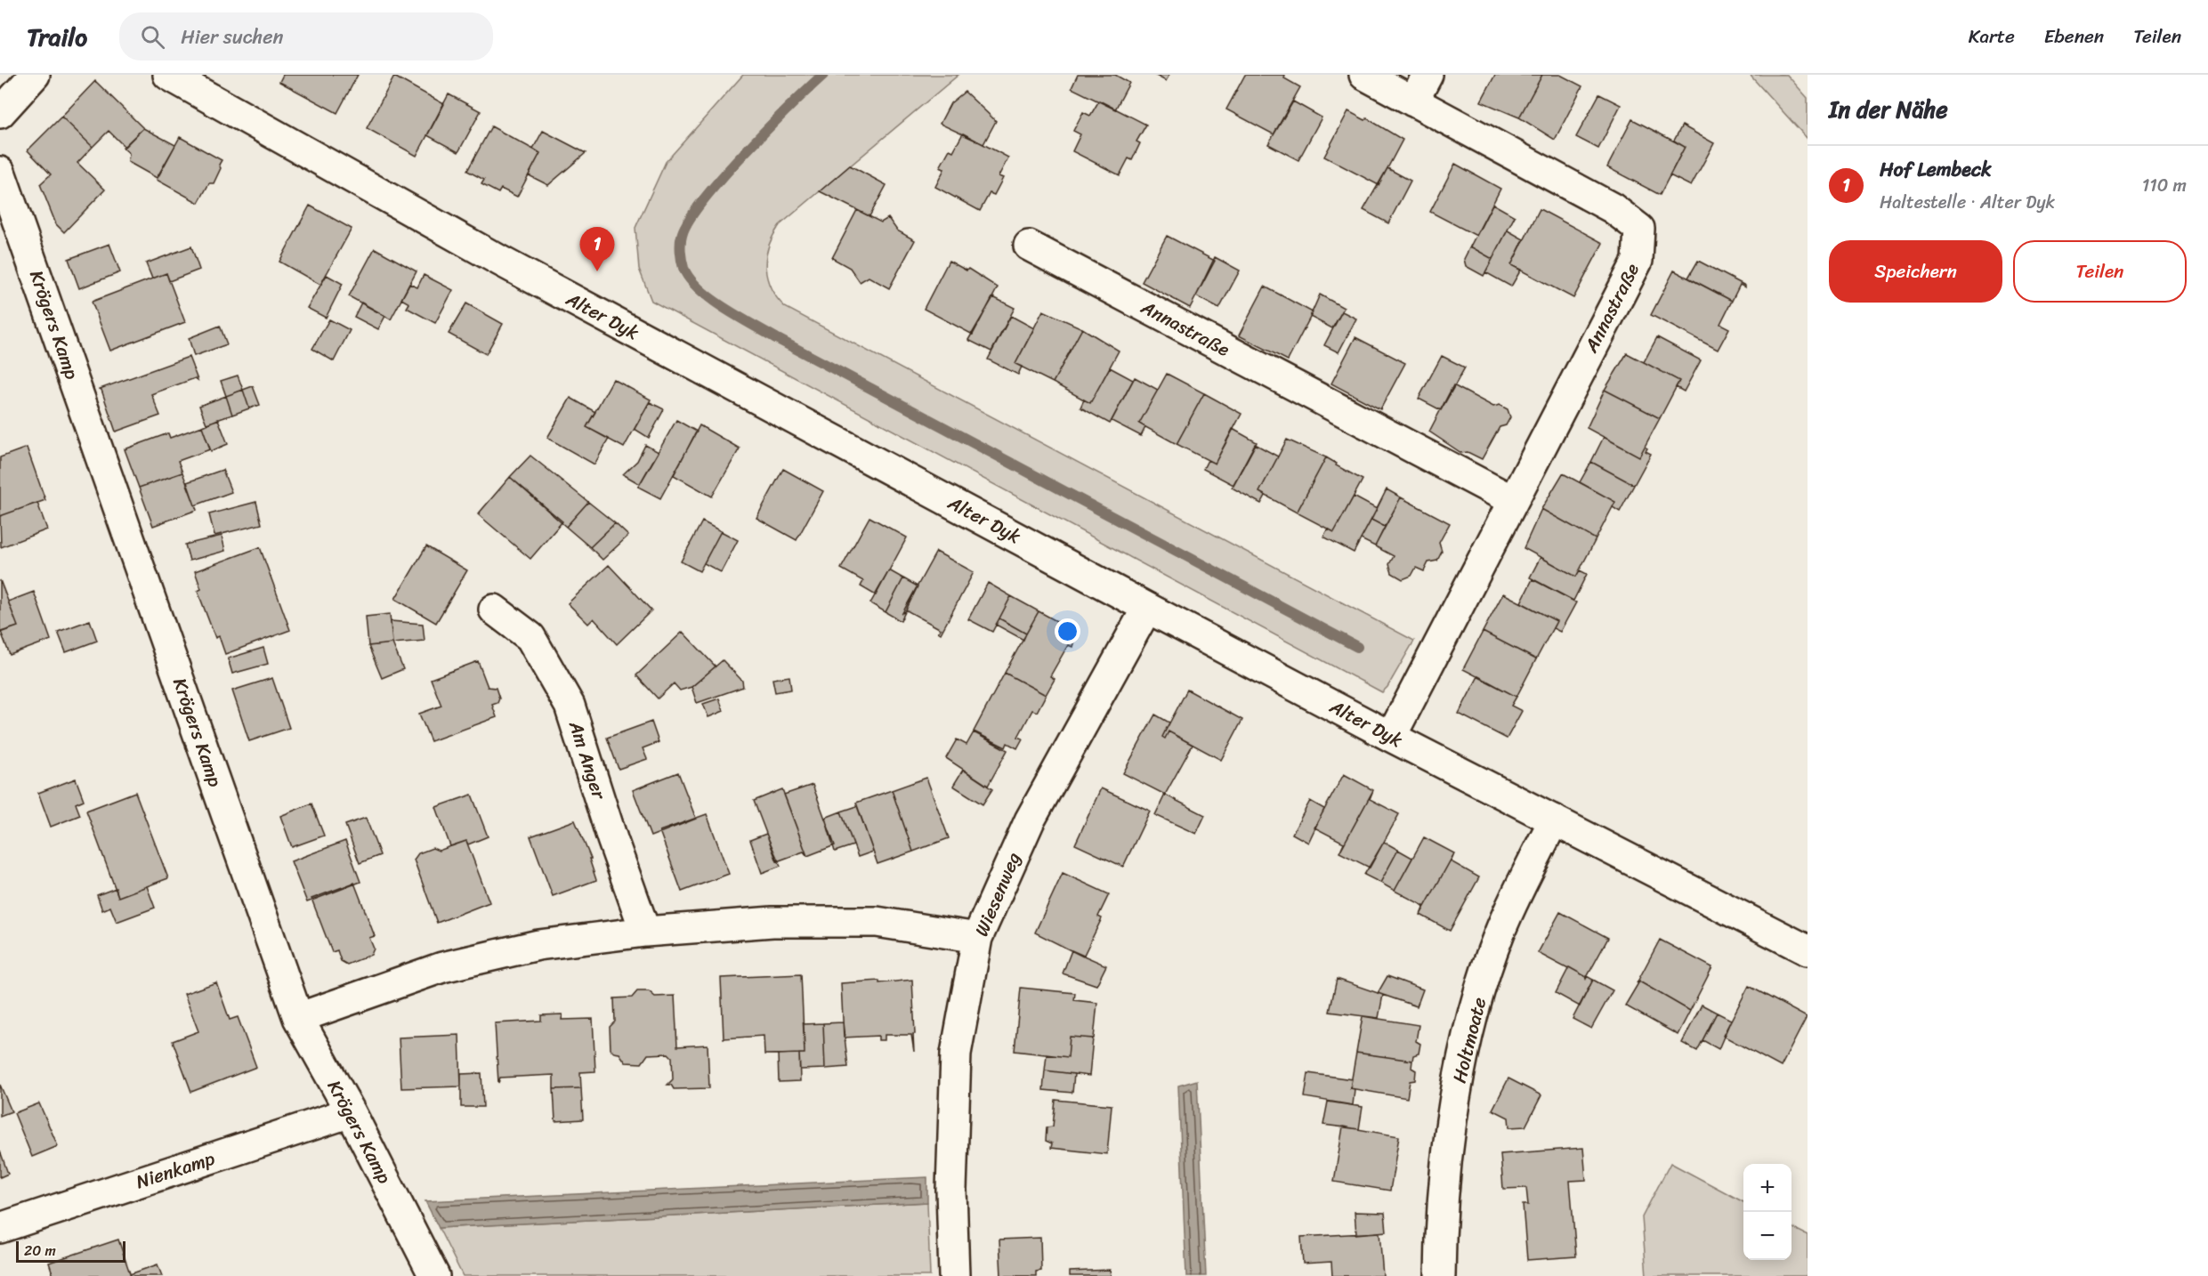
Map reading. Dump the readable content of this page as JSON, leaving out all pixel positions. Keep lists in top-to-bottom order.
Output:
{
  "streets": {
    "street": [
      "Annastraße",
      "Alter Dyk",
      "Krögers Kamp",
      "Am Anger",
      "Wiesenweg",
      "Holtmoate",
      "Nienkamp"
    ]
  },
  "crossings": [
    ["Annastraße", "Alter Dyk"],
    ["Alter Dyk", "Wiesenweg"],
    ["Alter Dyk", "Holtmoate"],
    ["Krögers Kamp", "Nienkamp"]
  ],
  "scale_bar": "20 m",
  "page": {
    "header": "Trailo",
    "search": "Hier suchen",
    "nav": ["Karte", "Ebenen", "Teilen"],
    "heading": "In der Nähe",
    "list": [
      {
        "mark": "1",
        "name": "Hof Lembeck",
        "note": "Haltestelle · Alter Dyk",
        "value": "110 m"
      }
    ],
    "buttons": ["Speichern", "Teilen"],
    "pins": "1",
    "map_buttons": ["+", "−"],
    "scale": "20 m"
  }
}
